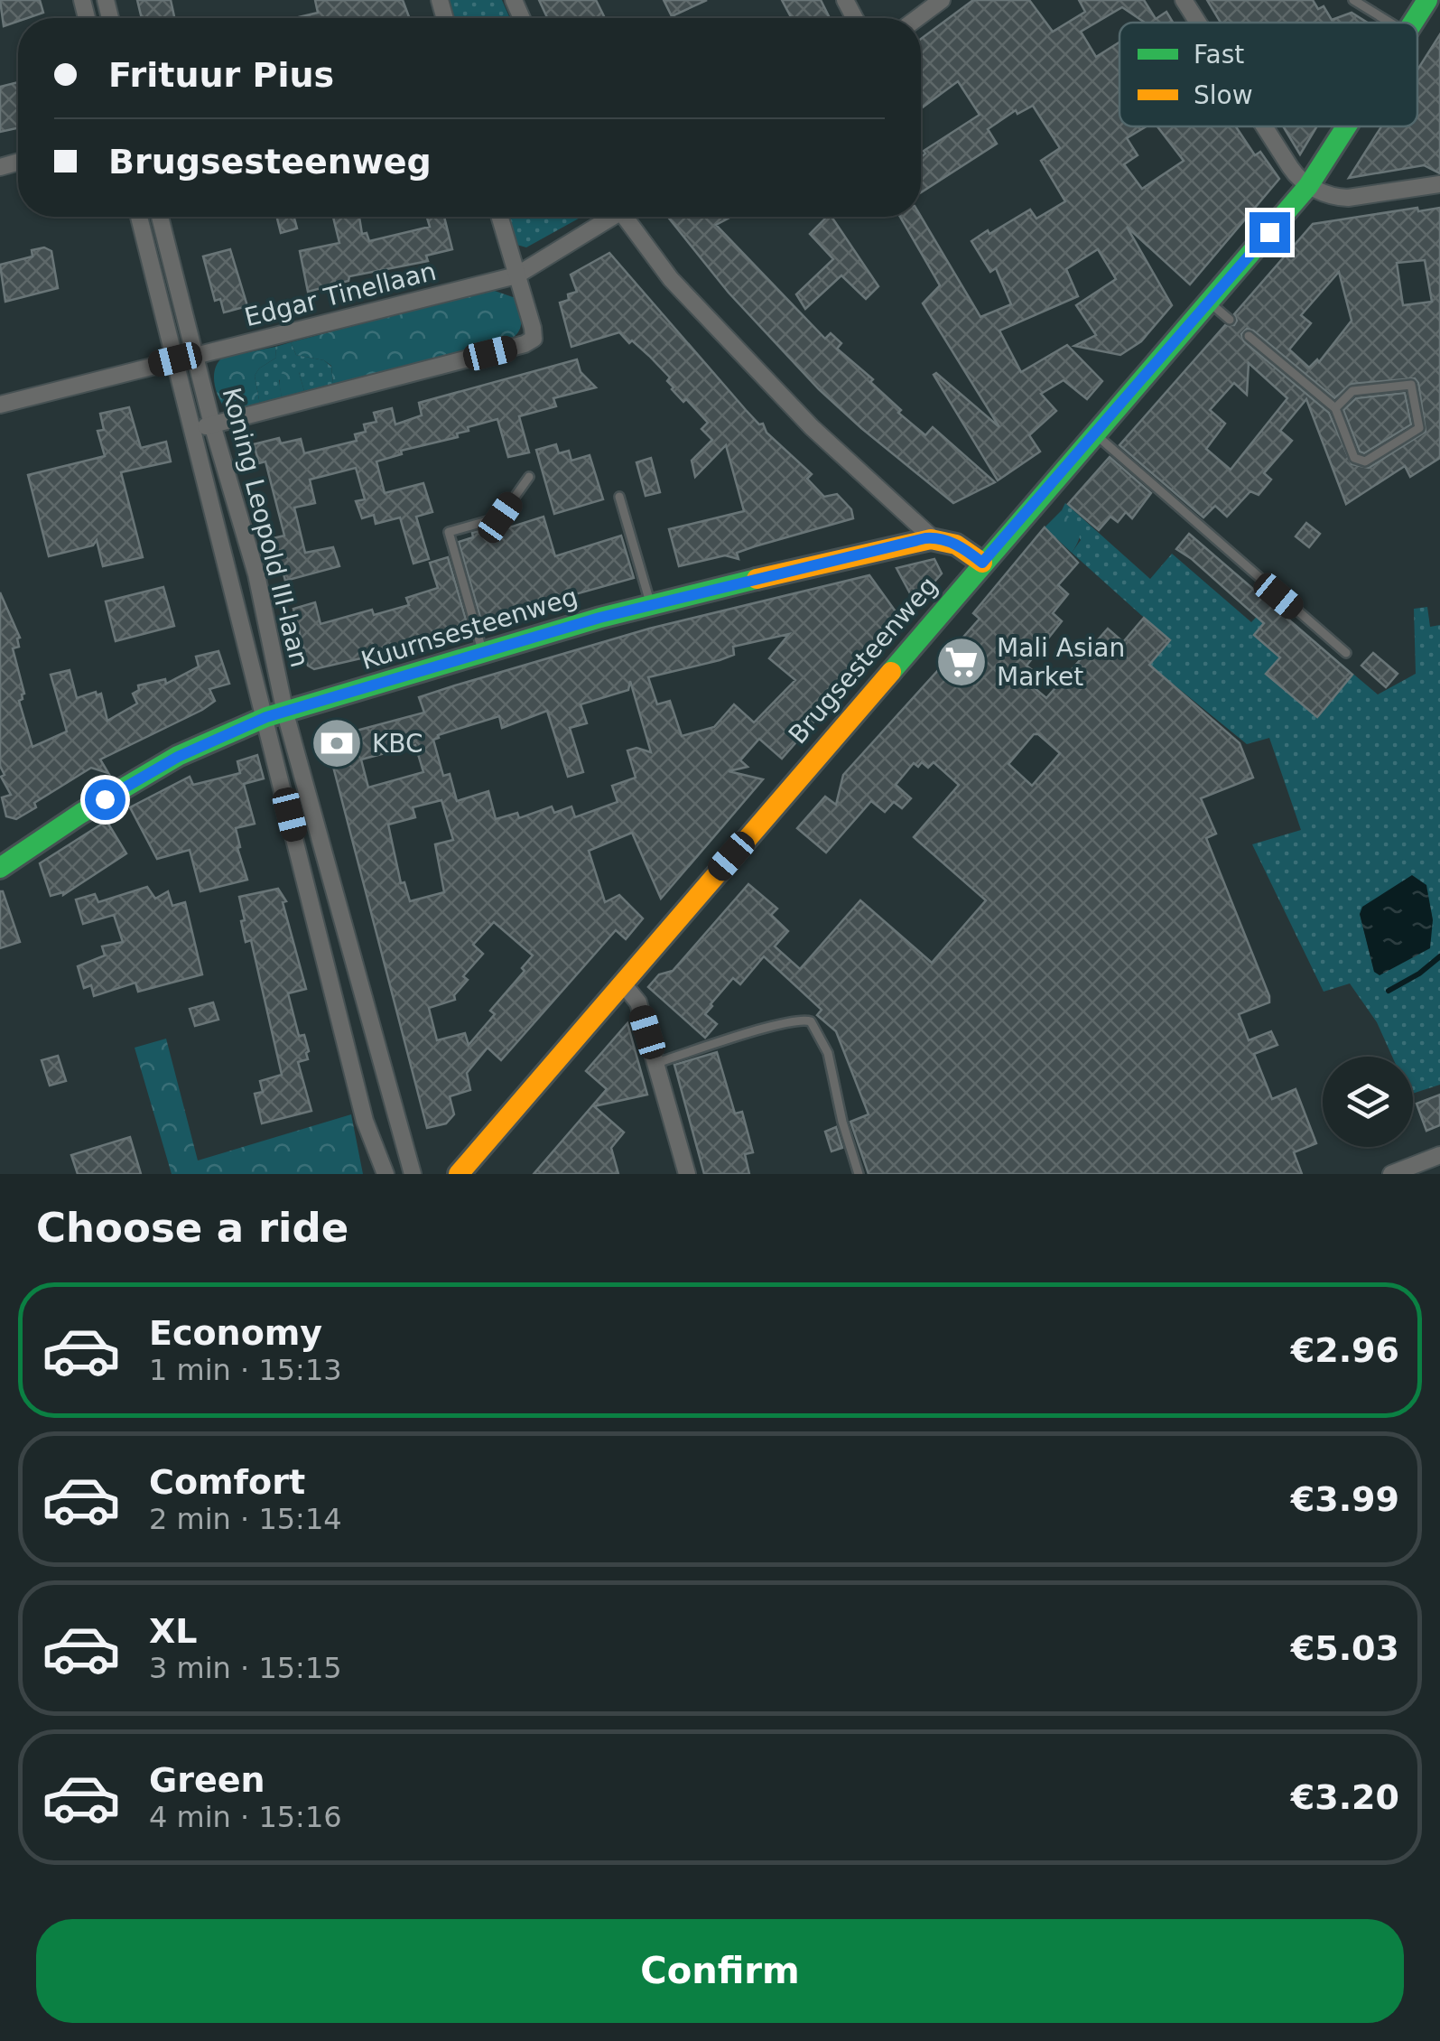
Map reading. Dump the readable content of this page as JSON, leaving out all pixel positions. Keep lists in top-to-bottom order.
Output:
{
  "streets": {
    "main road": ["Kuurnsesteenweg", "Brugsesteenweg"],
    "street": ["Edgar Tinellaan", "Koning Leopold III-laan"]
  },
  "crossings": [
    ["Edgar Tinellaan", "Koning Leopold III-laan"],
    ["Koning Leopold III-laan", "Kuurnsesteenweg"]
  ],
  "places": {
    "supermarket": ["Mali Asian Market"],
    "bank": ["KBC"]
  },
  "legend": ["Fast", "Slow"],
  "page": {
    "banner": ["Frituur Pius", "Brugsesteenweg"],
    "heading": "Choose a ride",
    "list": [
      {
        "name": "Economy",
        "note": "1 min · 15:13",
        "value": "€2.96"
      },
      {
        "name": "Comfort",
        "note": "2 min · 15:14",
        "value": "€3.99"
      },
      {
        "name": "XL",
        "note": "3 min · 15:15",
        "value": "€5.03"
      },
      {
        "name": "Green",
        "note": "4 min · 15:16",
        "value": "€3.20"
      }
    ],
    "buttons": "Confirm"
  }
}
